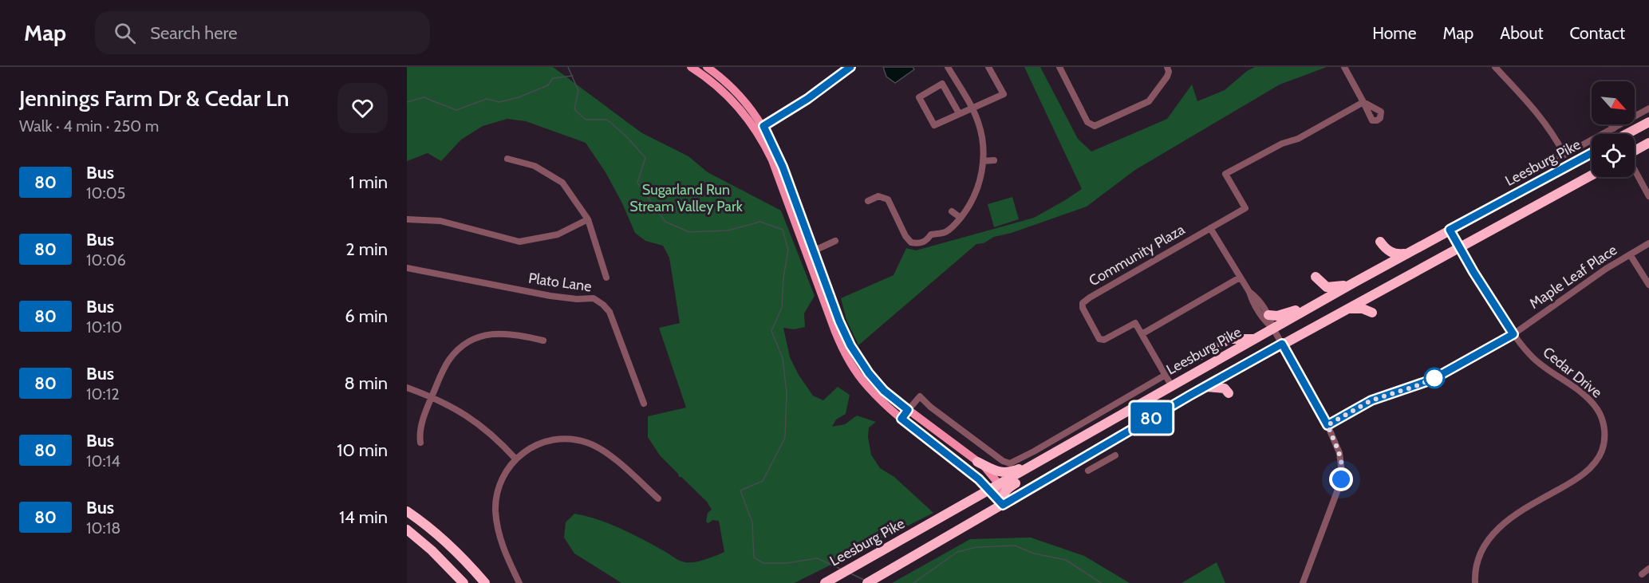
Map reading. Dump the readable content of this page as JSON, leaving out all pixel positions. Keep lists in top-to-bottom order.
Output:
{
  "streets": {
    "highway": ["Leesburg Pike"],
    "street": [
      "Community Plaza",
      "Maple Leaf Place",
      "Plato Lane",
      "Cedar Drive"
    ]
  },
  "crossings": [
    ["Leesburg Pike", "Cedar Drive"],
    ["Maple Leaf Place", "Cedar Drive"]
  ],
  "parks": ["Sugarland Run Stream Valley Park"],
  "lines": ["bus line 80"],
  "north": "bottom right",
  "page": {
    "header": "Map",
    "search": "Search here",
    "nav": [
      "Home",
      "Map",
      "About",
      "Contact"
    ],
    "heading": ["Jennings Farm Dr & Cedar Ln", "Walk · 4 min · 250 m"],
    "on_map": "80",
    "list": [
      {
        "mark": "80",
        "name": "Bus",
        "note": "10:05",
        "value": "1 min"
      },
      {
        "mark": "80",
        "name": "Bus",
        "note": "10:06",
        "value": "2 min"
      },
      {
        "mark": "80",
        "name": "Bus",
        "note": "10:10",
        "value": "6 min"
      },
      {
        "mark": "80",
        "name": "Bus",
        "note": "10:12",
        "value": "8 min"
      },
      {
        "mark": "80",
        "name": "Bus",
        "note": "10:14",
        "value": "10 min"
      },
      {
        "mark": "80",
        "name": "Bus",
        "note": "10:18",
        "value": "14 min"
      }
    ]
  }
}
